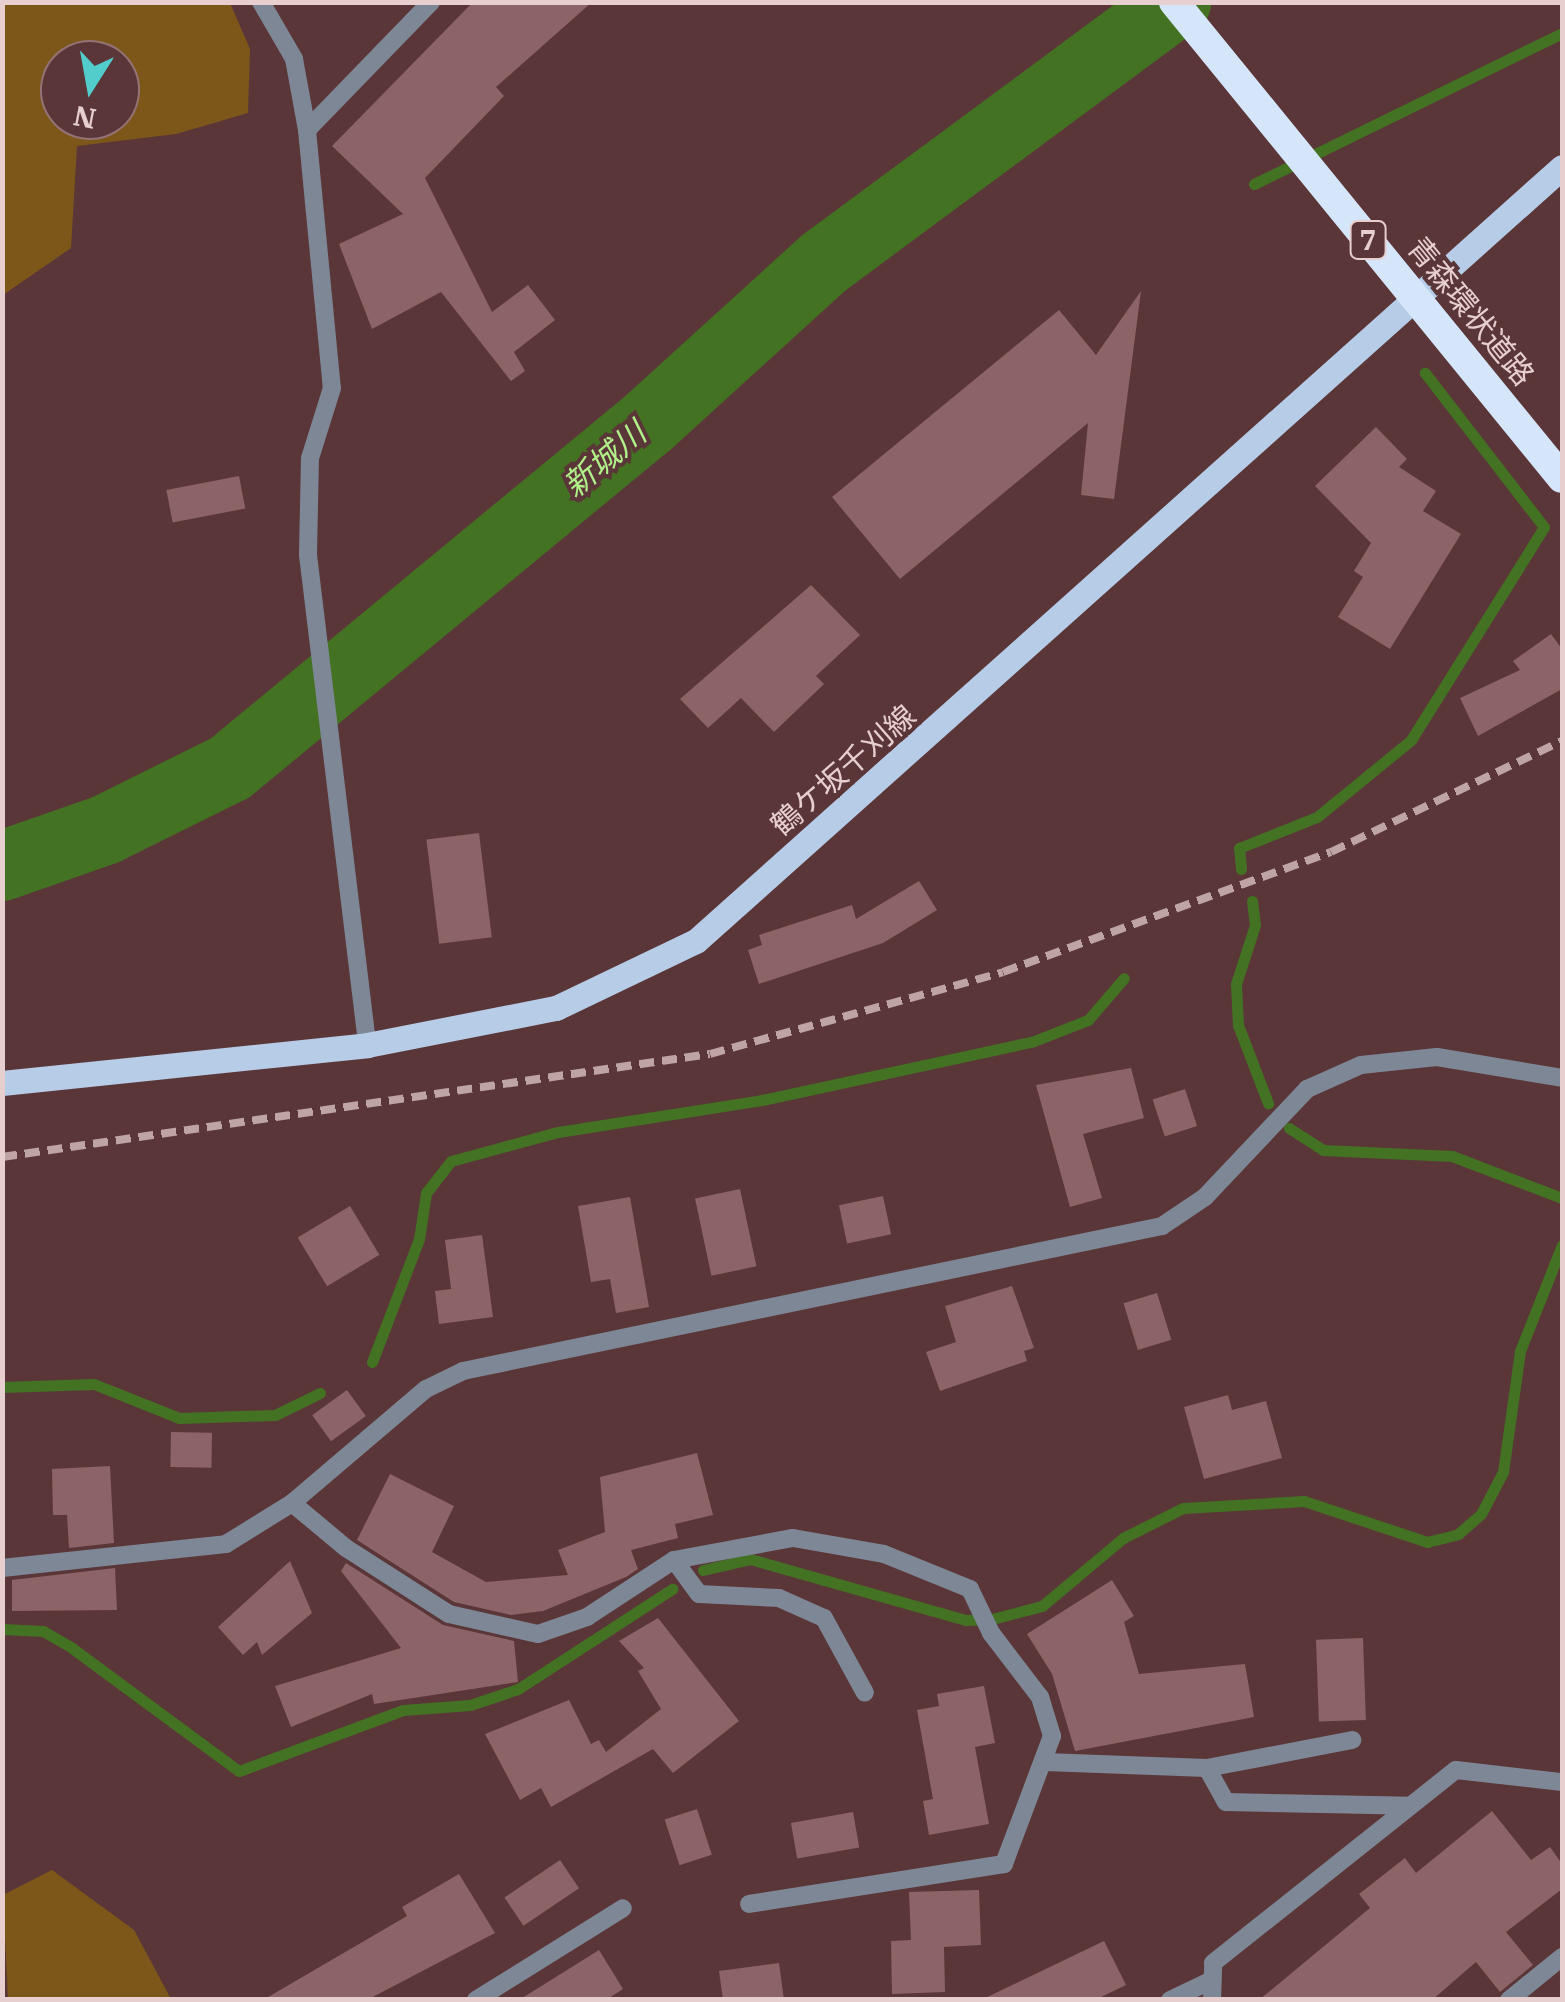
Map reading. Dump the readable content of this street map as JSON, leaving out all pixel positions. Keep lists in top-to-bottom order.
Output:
{
  "streets": {
    "highway": ["7", "青森環状道路"],
    "main road": ["鶴ケ坂千刈線"]
  },
  "water": ["新城川"],
  "north": "bottom"
}
